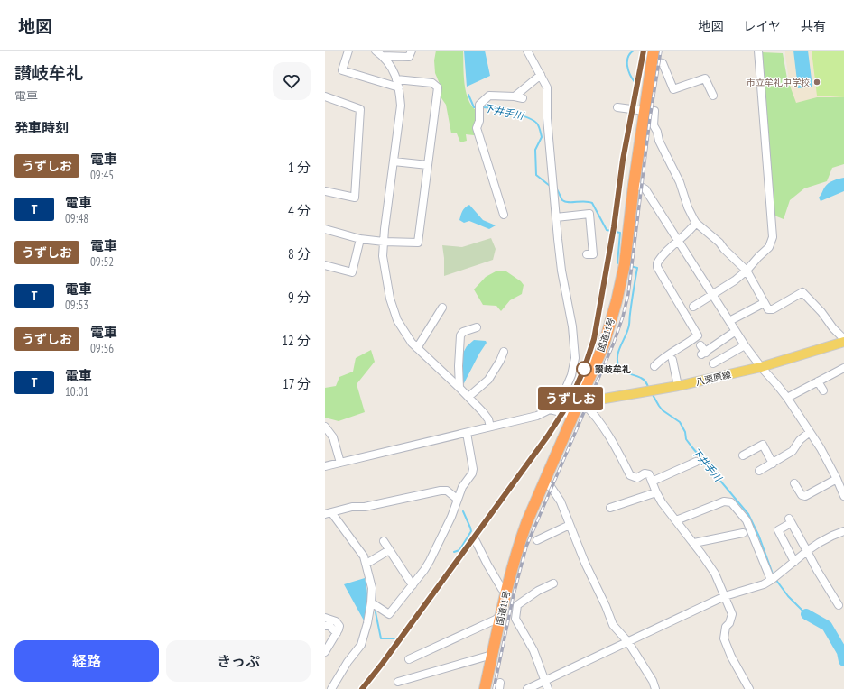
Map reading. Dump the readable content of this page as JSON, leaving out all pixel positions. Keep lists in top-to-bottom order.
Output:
{
  "streets": {
    "highway": ["国道11号"],
    "main road": ["八栗原線"]
  },
  "crossings": [
    ["国道11号", "八栗原線"]
  ],
  "water": ["下井手川"],
  "places": ["市立牟礼中学校", "讃岐牟礼"],
  "page": {
    "header": "地図",
    "nav": ["地図", "レイヤ", "共有"],
    "heading": [
      ["讃岐牟礼", "電車"],
      "発車時刻"
    ],
    "on_map": "うずしお",
    "list": [
      {
        "mark": "うずしお",
        "name": "電車",
        "note": "09:45",
        "value": "1 分"
      },
      {
        "mark": "T",
        "name": "電車",
        "note": "09:48",
        "value": "4 分"
      },
      {
        "mark": "うずしお",
        "name": "電車",
        "note": "09:52",
        "value": "8 分"
      },
      {
        "mark": "T",
        "name": "電車",
        "note": "09:53",
        "value": "9 分"
      },
      {
        "mark": "うずしお",
        "name": "電車",
        "note": "09:56",
        "value": "12 分"
      },
      {
        "mark": "T",
        "name": "電車",
        "note": "10:01",
        "value": "17 分"
      }
    ],
    "buttons": ["経路", "きっぷ"]
  }
}
